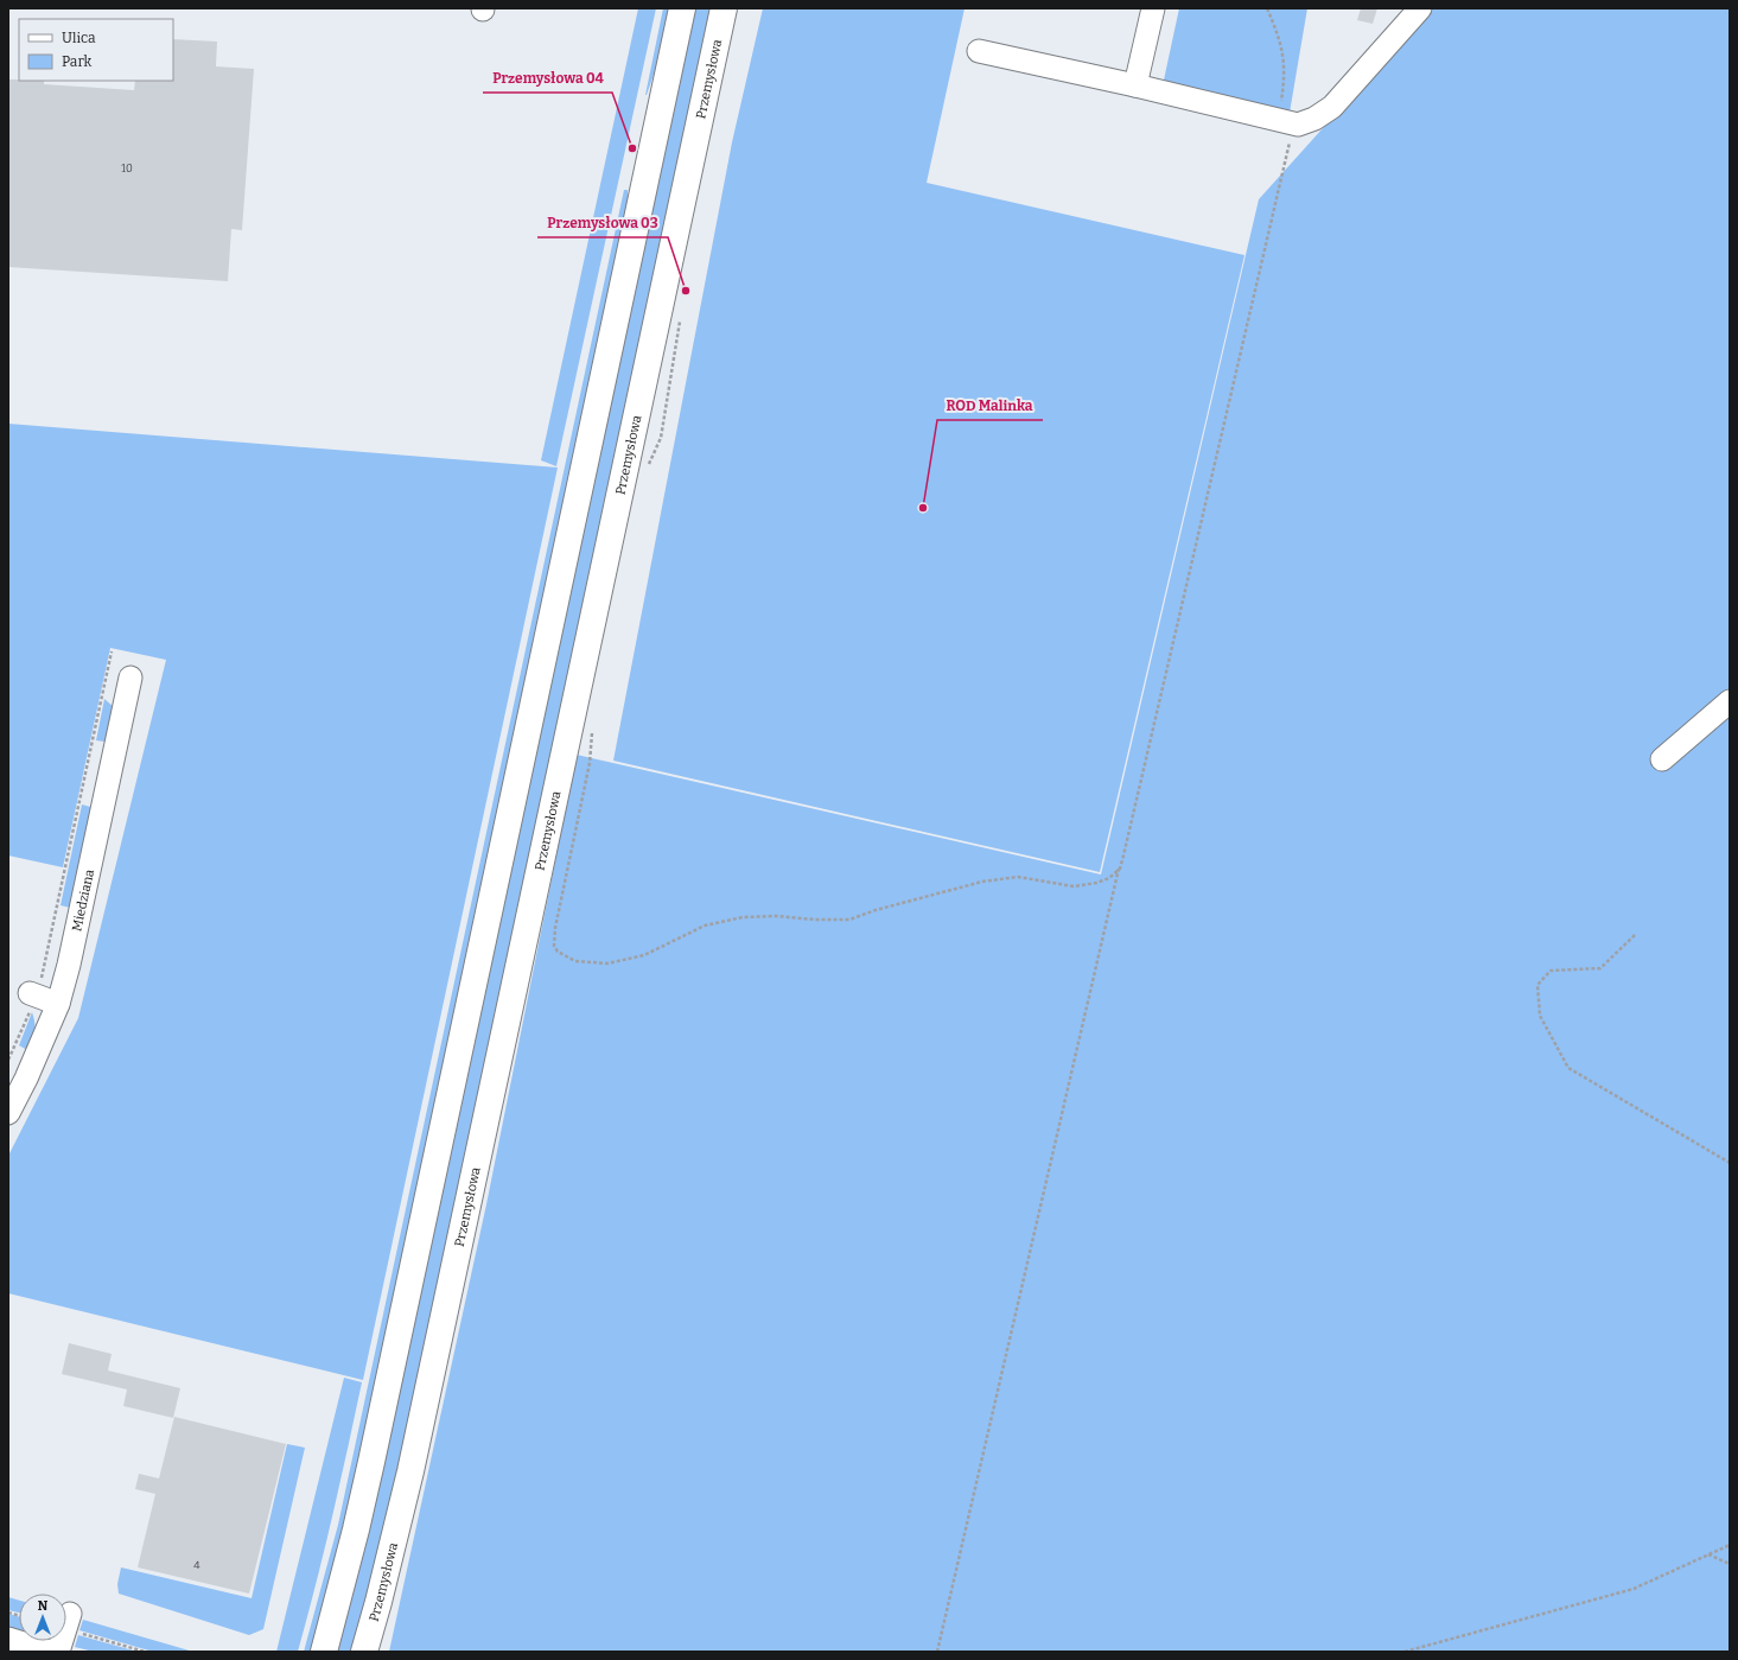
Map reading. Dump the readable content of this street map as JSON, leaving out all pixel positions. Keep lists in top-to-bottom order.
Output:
{
  "streets": {
    "main road": ["Przemysłowa"],
    "street": ["Miedziana"]
  },
  "places": ["Przemysłowa 04", "Przemysłowa 03", "ROD Malinka"],
  "house_numbers": ["10", "4"],
  "legend": ["Ulica", "Park"],
  "north": "top"
}
